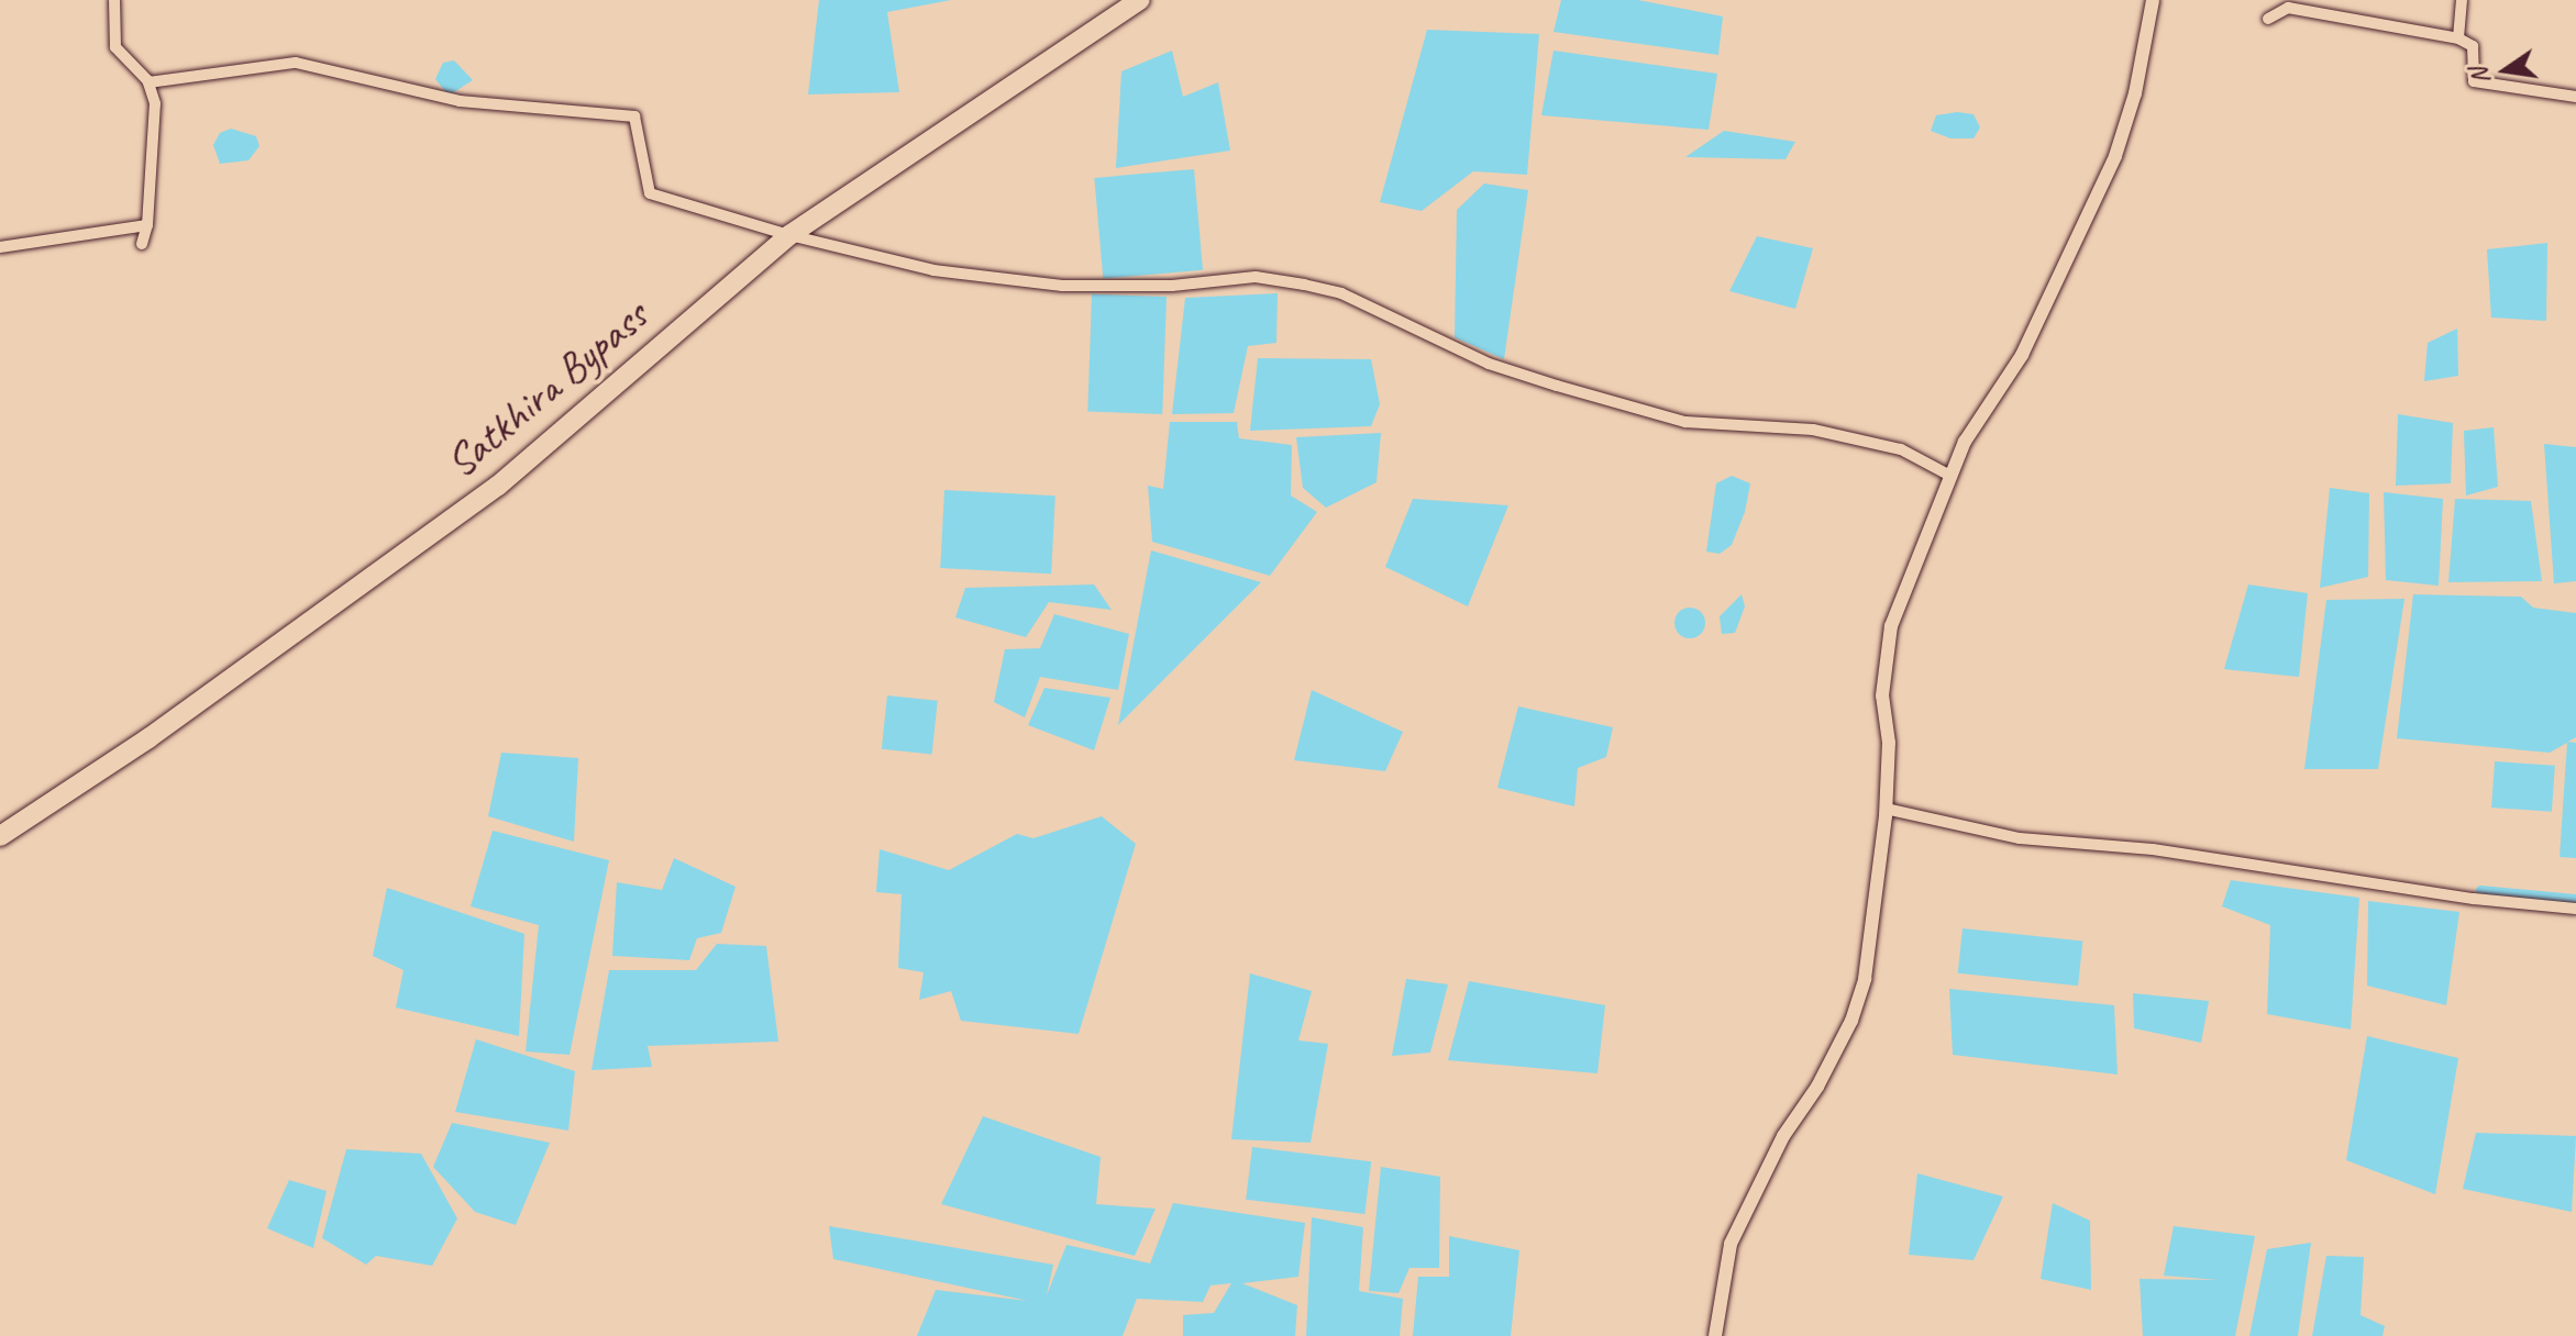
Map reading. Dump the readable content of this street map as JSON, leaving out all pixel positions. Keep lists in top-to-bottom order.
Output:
{
  "streets": {
    "highway": ["Satkhira Bypass"]
  },
  "north": "left"
}
